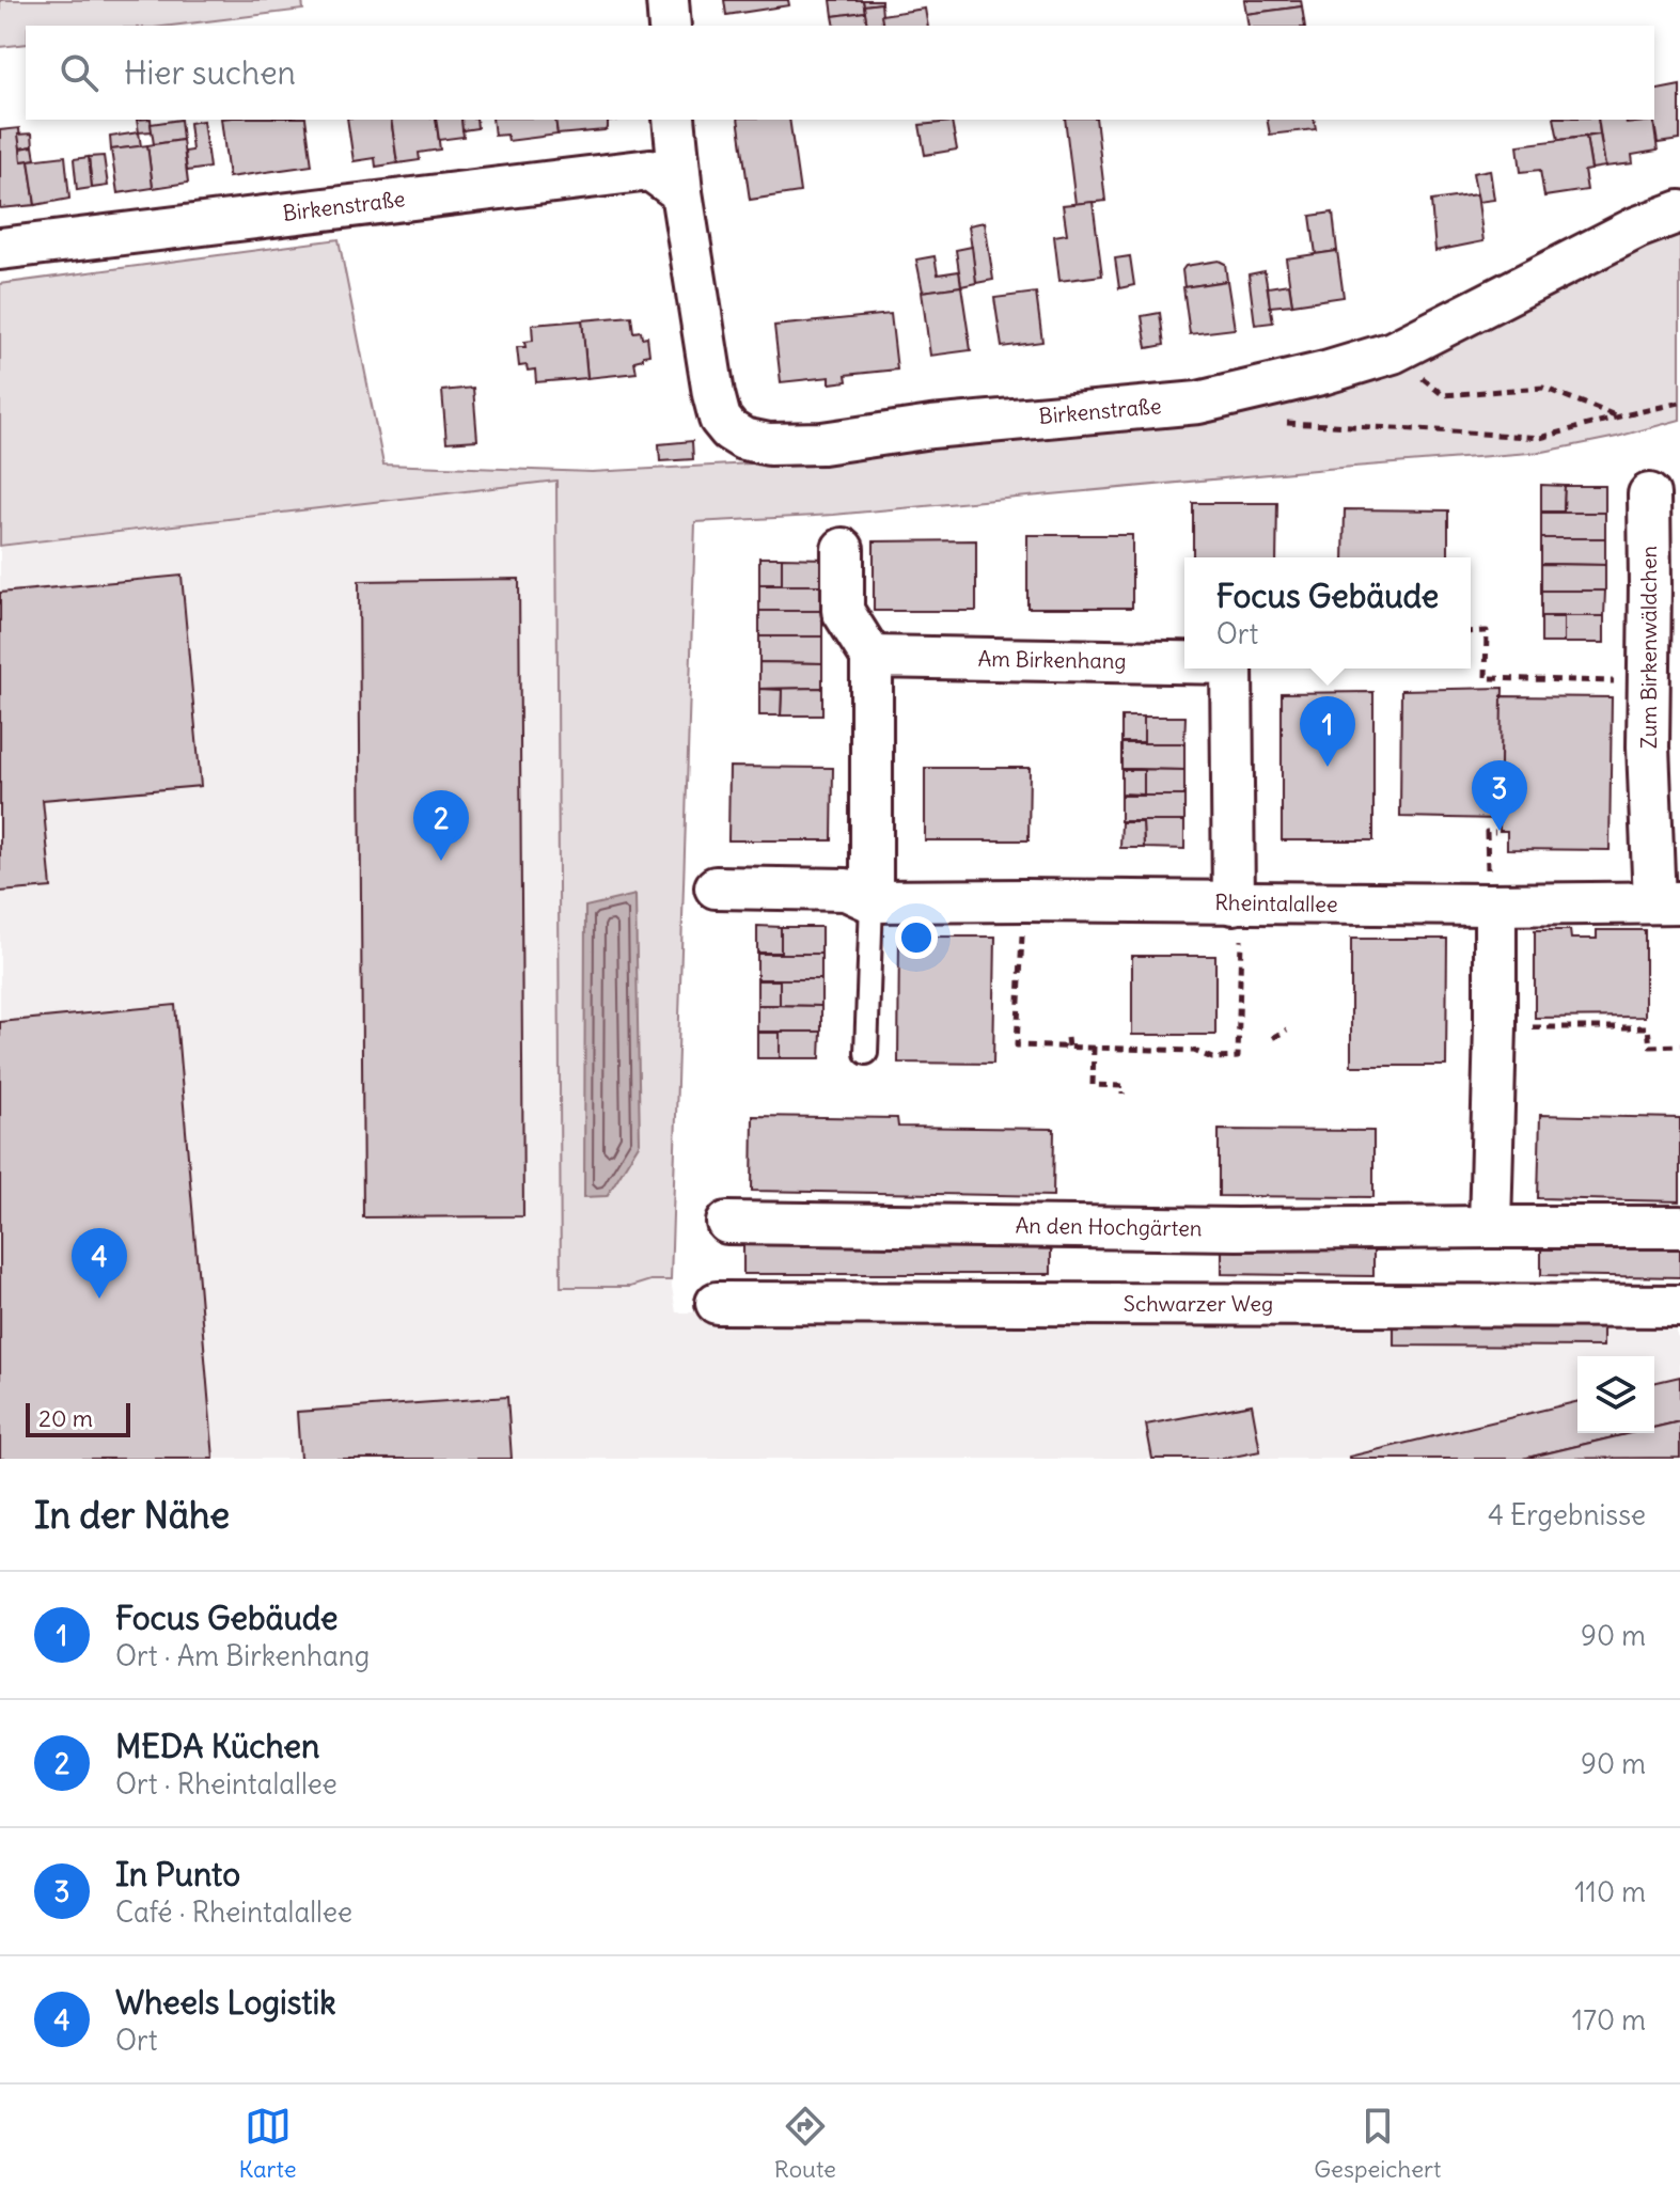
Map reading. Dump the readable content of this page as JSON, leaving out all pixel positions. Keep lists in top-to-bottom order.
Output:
{
  "streets": {
    "street": [
      "Birkenstraße",
      "Zum Birkenwäldchen",
      "Am Birkenhang",
      "Rheintalallee",
      "An den Hochgärten",
      "Schwarzer Weg"
    ]
  },
  "crossings": [
    ["Zum Birkenwäldchen", "Rheintalallee"],
    ["Am Birkenhang", "Rheintalallee"]
  ],
  "scale_bar": "20 m",
  "page": {
    "search": "Hier suchen",
    "popup": ["Focus Gebäude", "Ort"],
    "pins": [
      "1",
      "3",
      "2",
      "4"
    ],
    "scale": "20 m",
    "heading": ["In der Nähe", "4 Ergebnisse"],
    "list": [
      {
        "mark": "1",
        "name": "Focus Gebäude",
        "note": "Ort · Am Birkenhang",
        "value": "90 m"
      },
      {
        "mark": "2",
        "name": "MEDA Küchen",
        "note": "Ort · Rheintalallee",
        "value": "90 m"
      },
      {
        "mark": "3",
        "name": "In Punto",
        "note": "Café · Rheintalallee",
        "value": "110 m"
      },
      {
        "mark": "4",
        "name": "Wheels Logistik",
        "note": "Ort",
        "value": "170 m"
      }
    ],
    "nav": ["Karte", "Route", "Gespeichert"]
  }
}
